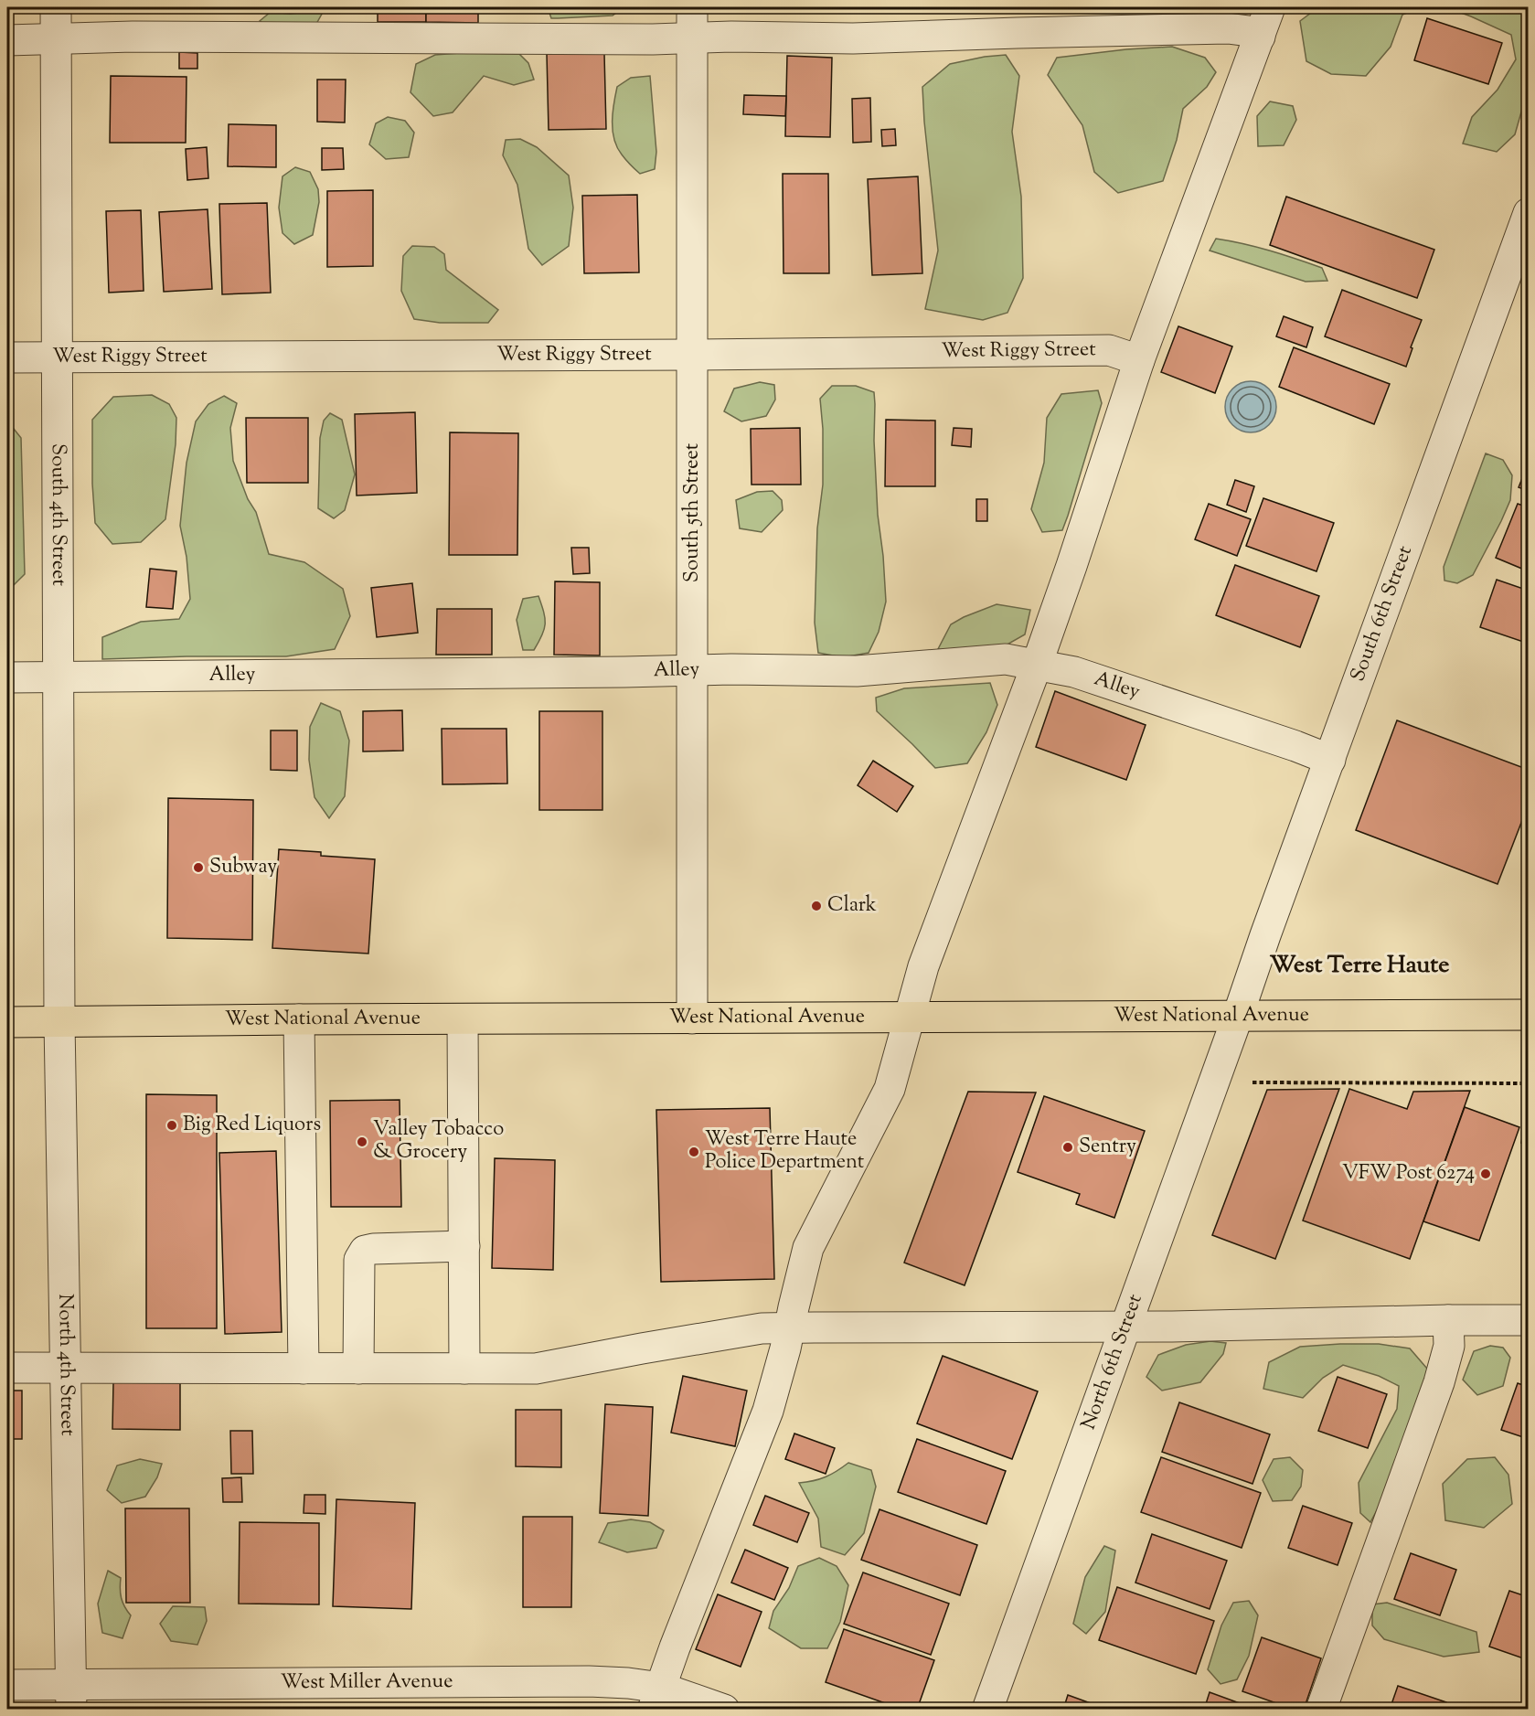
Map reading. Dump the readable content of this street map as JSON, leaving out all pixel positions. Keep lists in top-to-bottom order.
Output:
{
  "streets": {
    "main road": ["West National Avenue"],
    "street": [
      "West Riggy Street",
      "South 5th Street",
      "South 4th Street",
      "South 6th Street",
      "Alley",
      "North 6th Street",
      "North 4th Street",
      "West Miller Avenue"
    ]
  },
  "crossings": [
    ["West Riggy Street", "South 5th Street"],
    ["West Riggy Street", "South 4th Street"],
    ["South 5th Street", "Alley"],
    ["South 5th Street", "West National Avenue"],
    ["South 4th Street", "Alley"],
    ["South 4th Street", "West National Avenue"],
    ["South 4th Street", "North 4th Street"],
    ["South 6th Street", "Alley"],
    ["South 6th Street", "West National Avenue"],
    ["South 6th Street", "North 6th Street"],
    ["West National Avenue", "North 6th Street"],
    ["West National Avenue", "North 4th Street"],
    ["North 4th Street", "West Miller Avenue"]
  ],
  "districts": ["West Terre Haute"],
  "places": [
    "Subway",
    "Clark",
    "Big Red Liquors",
    "Valley Tobacco & Grocery",
    "Sentry",
    "West Terre Haute Police Department",
    "VFW Post 6274"
  ]
}
